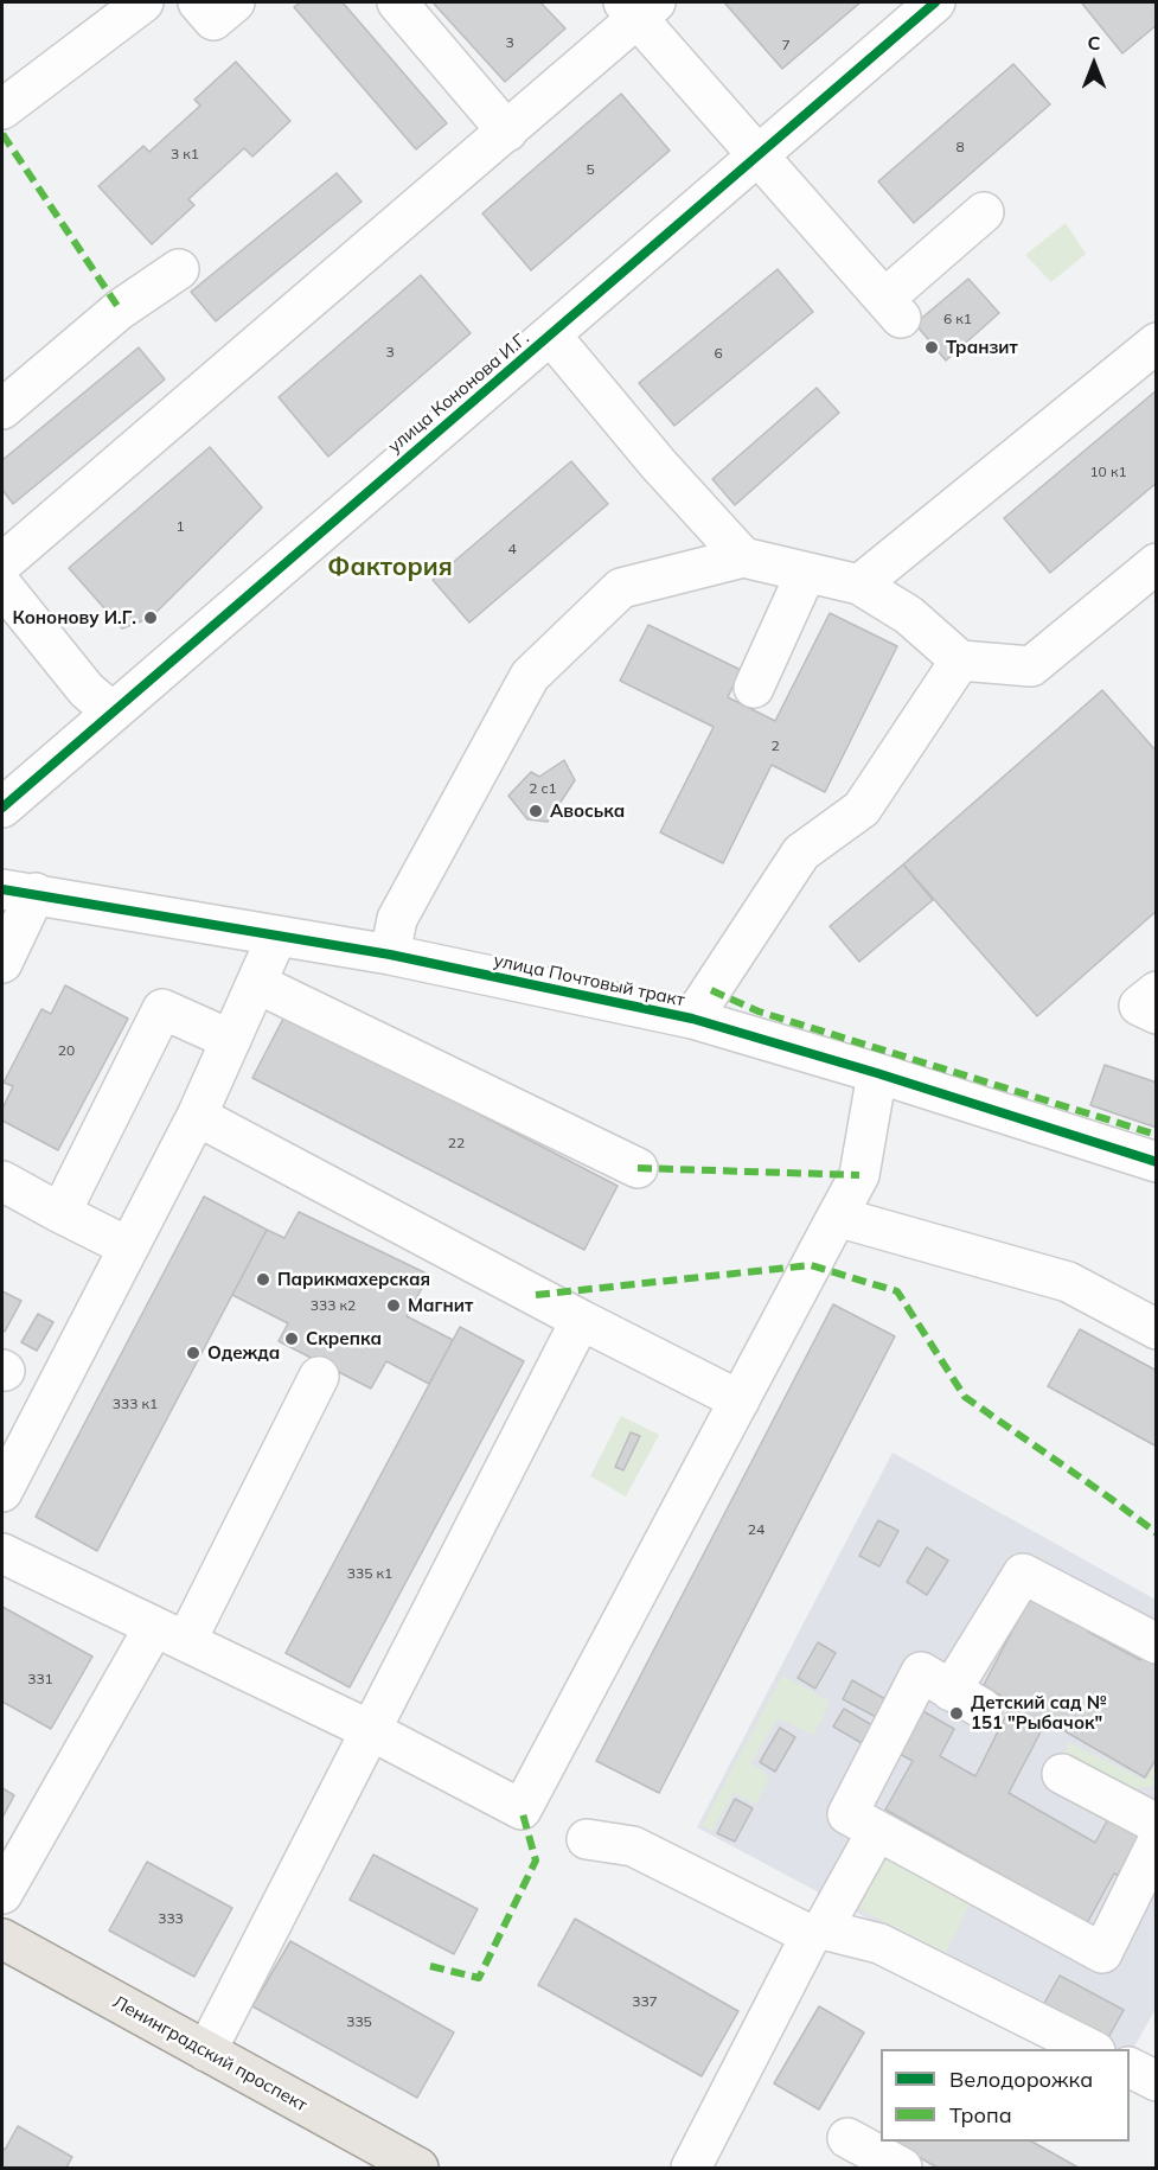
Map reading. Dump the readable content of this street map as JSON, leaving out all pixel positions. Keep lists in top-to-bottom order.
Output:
{
  "streets": {
    "main road": ["Ленинградский проспект"],
    "street": ["улица Кононова И.Г.", "улица Почтовый тракт"]
  },
  "districts": ["Фактория"],
  "places": [
    "Транзит",
    "Кононову И.Г.",
    "Авоська",
    "Парикмахерская",
    "Магнит",
    "Скрепка",
    "Одежда",
    "Детский сад № 151 \"Рыбачок\""
  ],
  "house_numbers": [
    "3",
    "7",
    "8",
    "3 к1",
    "5",
    "6 к1",
    "3",
    "6",
    "10 к1",
    "1",
    "4",
    "2",
    "2 с1",
    "20",
    "22",
    "333 к2",
    "333 к1",
    "24",
    "335 к1",
    "331",
    "333",
    "337",
    "335"
  ],
  "legend": ["Велодорожка", "Тропа"],
  "north": "top"
}
